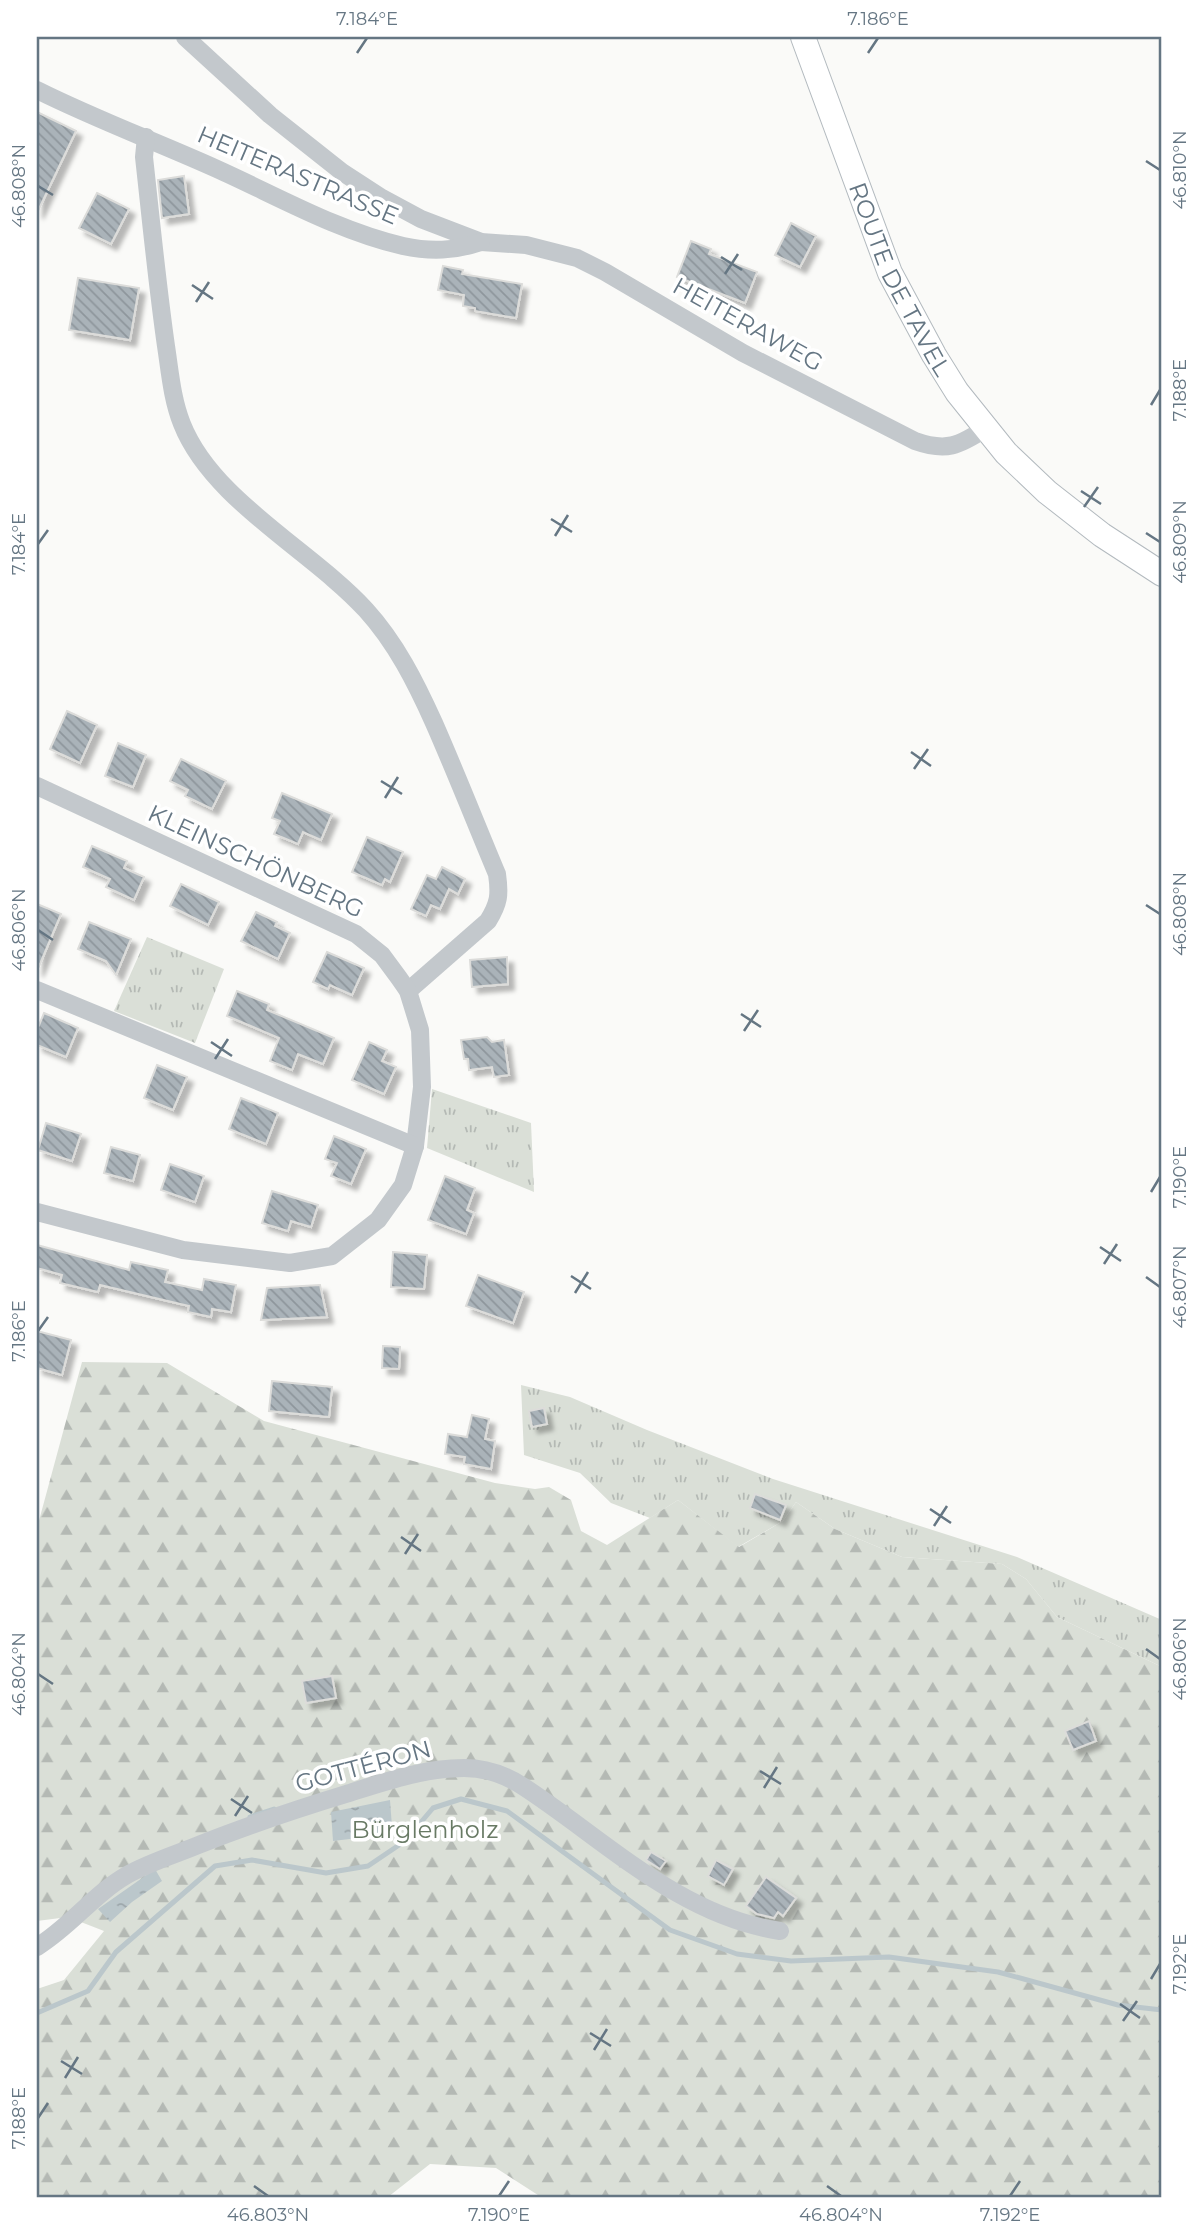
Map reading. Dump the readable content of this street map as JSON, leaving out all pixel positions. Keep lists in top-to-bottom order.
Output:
{
  "streets": {
    "main road": ["ROUTE DE TAVEL"],
    "street": [
      "HEITERASTRASSE",
      "HEITERAWEG",
      "KLEINSCHÖNBERG",
      "GOTTÉRON"
    ]
  },
  "crossings": [
    ["HEITERASTRASSE", "HEITERAWEG"],
    ["ROUTE DE TAVEL", "HEITERAWEG"]
  ],
  "parks": ["Bürglenholz"],
  "coordinates": [
    "7.184°E",
    "7.186°E",
    "46.810°N",
    "46.808°N",
    "7.188°E",
    "46.809°N",
    "46.806°N",
    "7.190°E",
    "46.807°N",
    "46.804°N",
    "7.192°E",
    "46.803°N"
  ]
}
